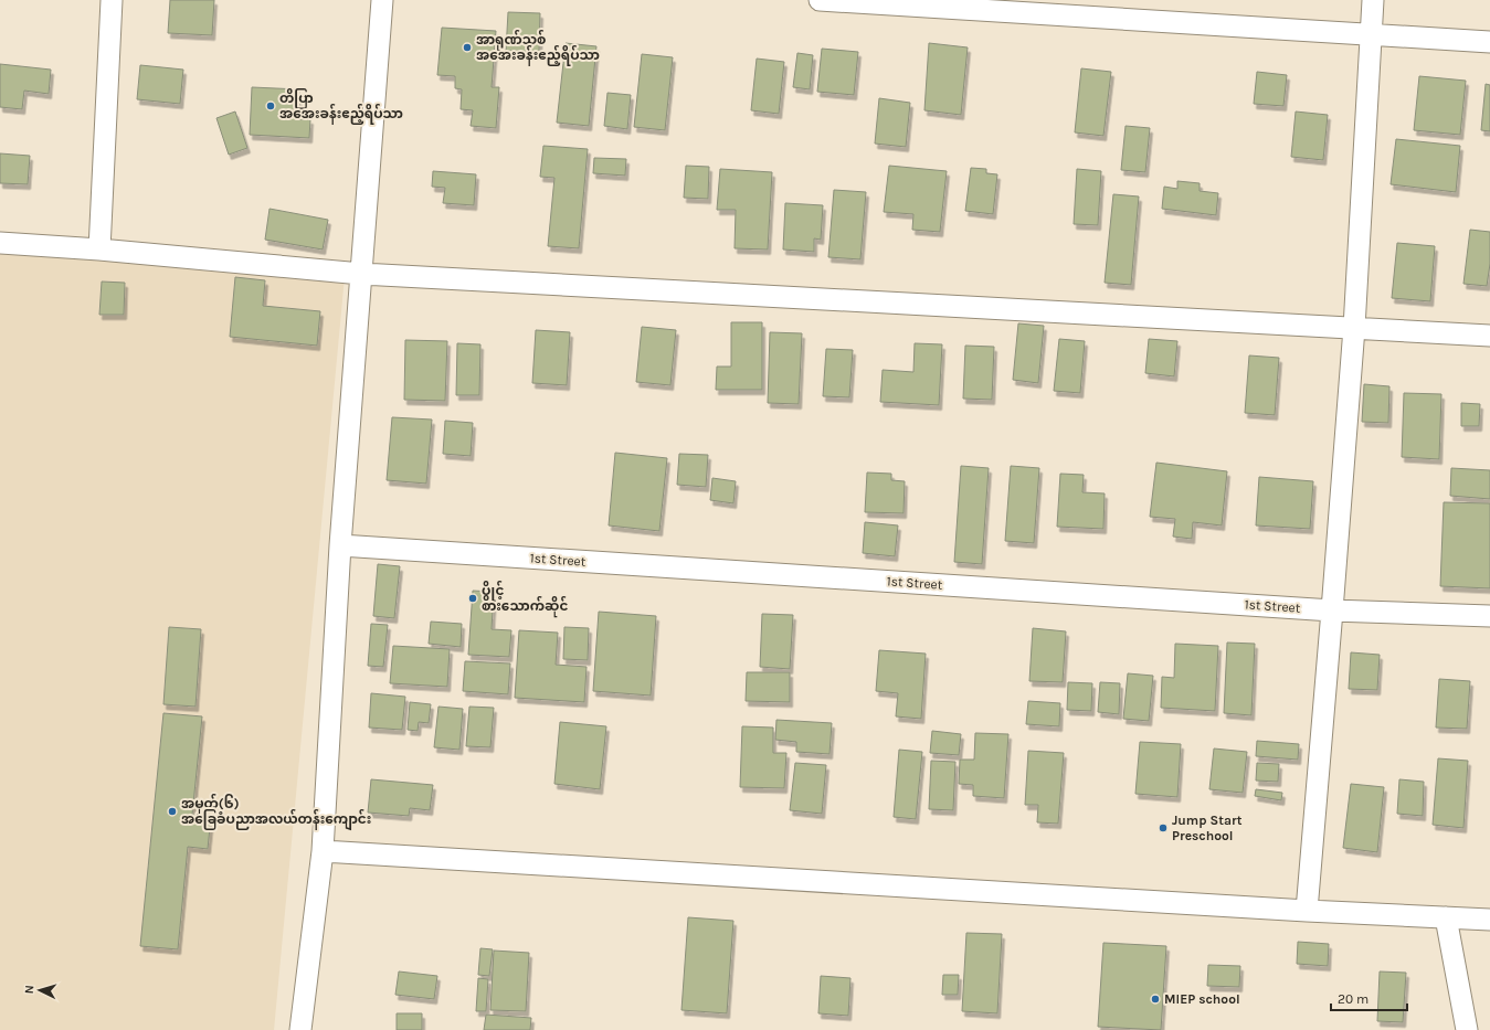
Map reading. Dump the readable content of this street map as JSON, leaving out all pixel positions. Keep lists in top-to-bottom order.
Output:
{
  "streets": {
    "street": ["1st Street"]
  },
  "places": [
    "အာရုဏ်သစ် အအေးခန်းဧည့်ရိပ်သာ",
    "တိပြာ အအေးခန်းဧည့်ရိပ်သာ",
    "ပွိုင့် စားသောက်ဆိုင်",
    "အမှတ်(၆) အခြေခံပညာအလယ်တန်းကျောင်း",
    "Jump Start Preschool",
    "MIEP school"
  ],
  "scale_bar": "20 m",
  "north": "left"
}
